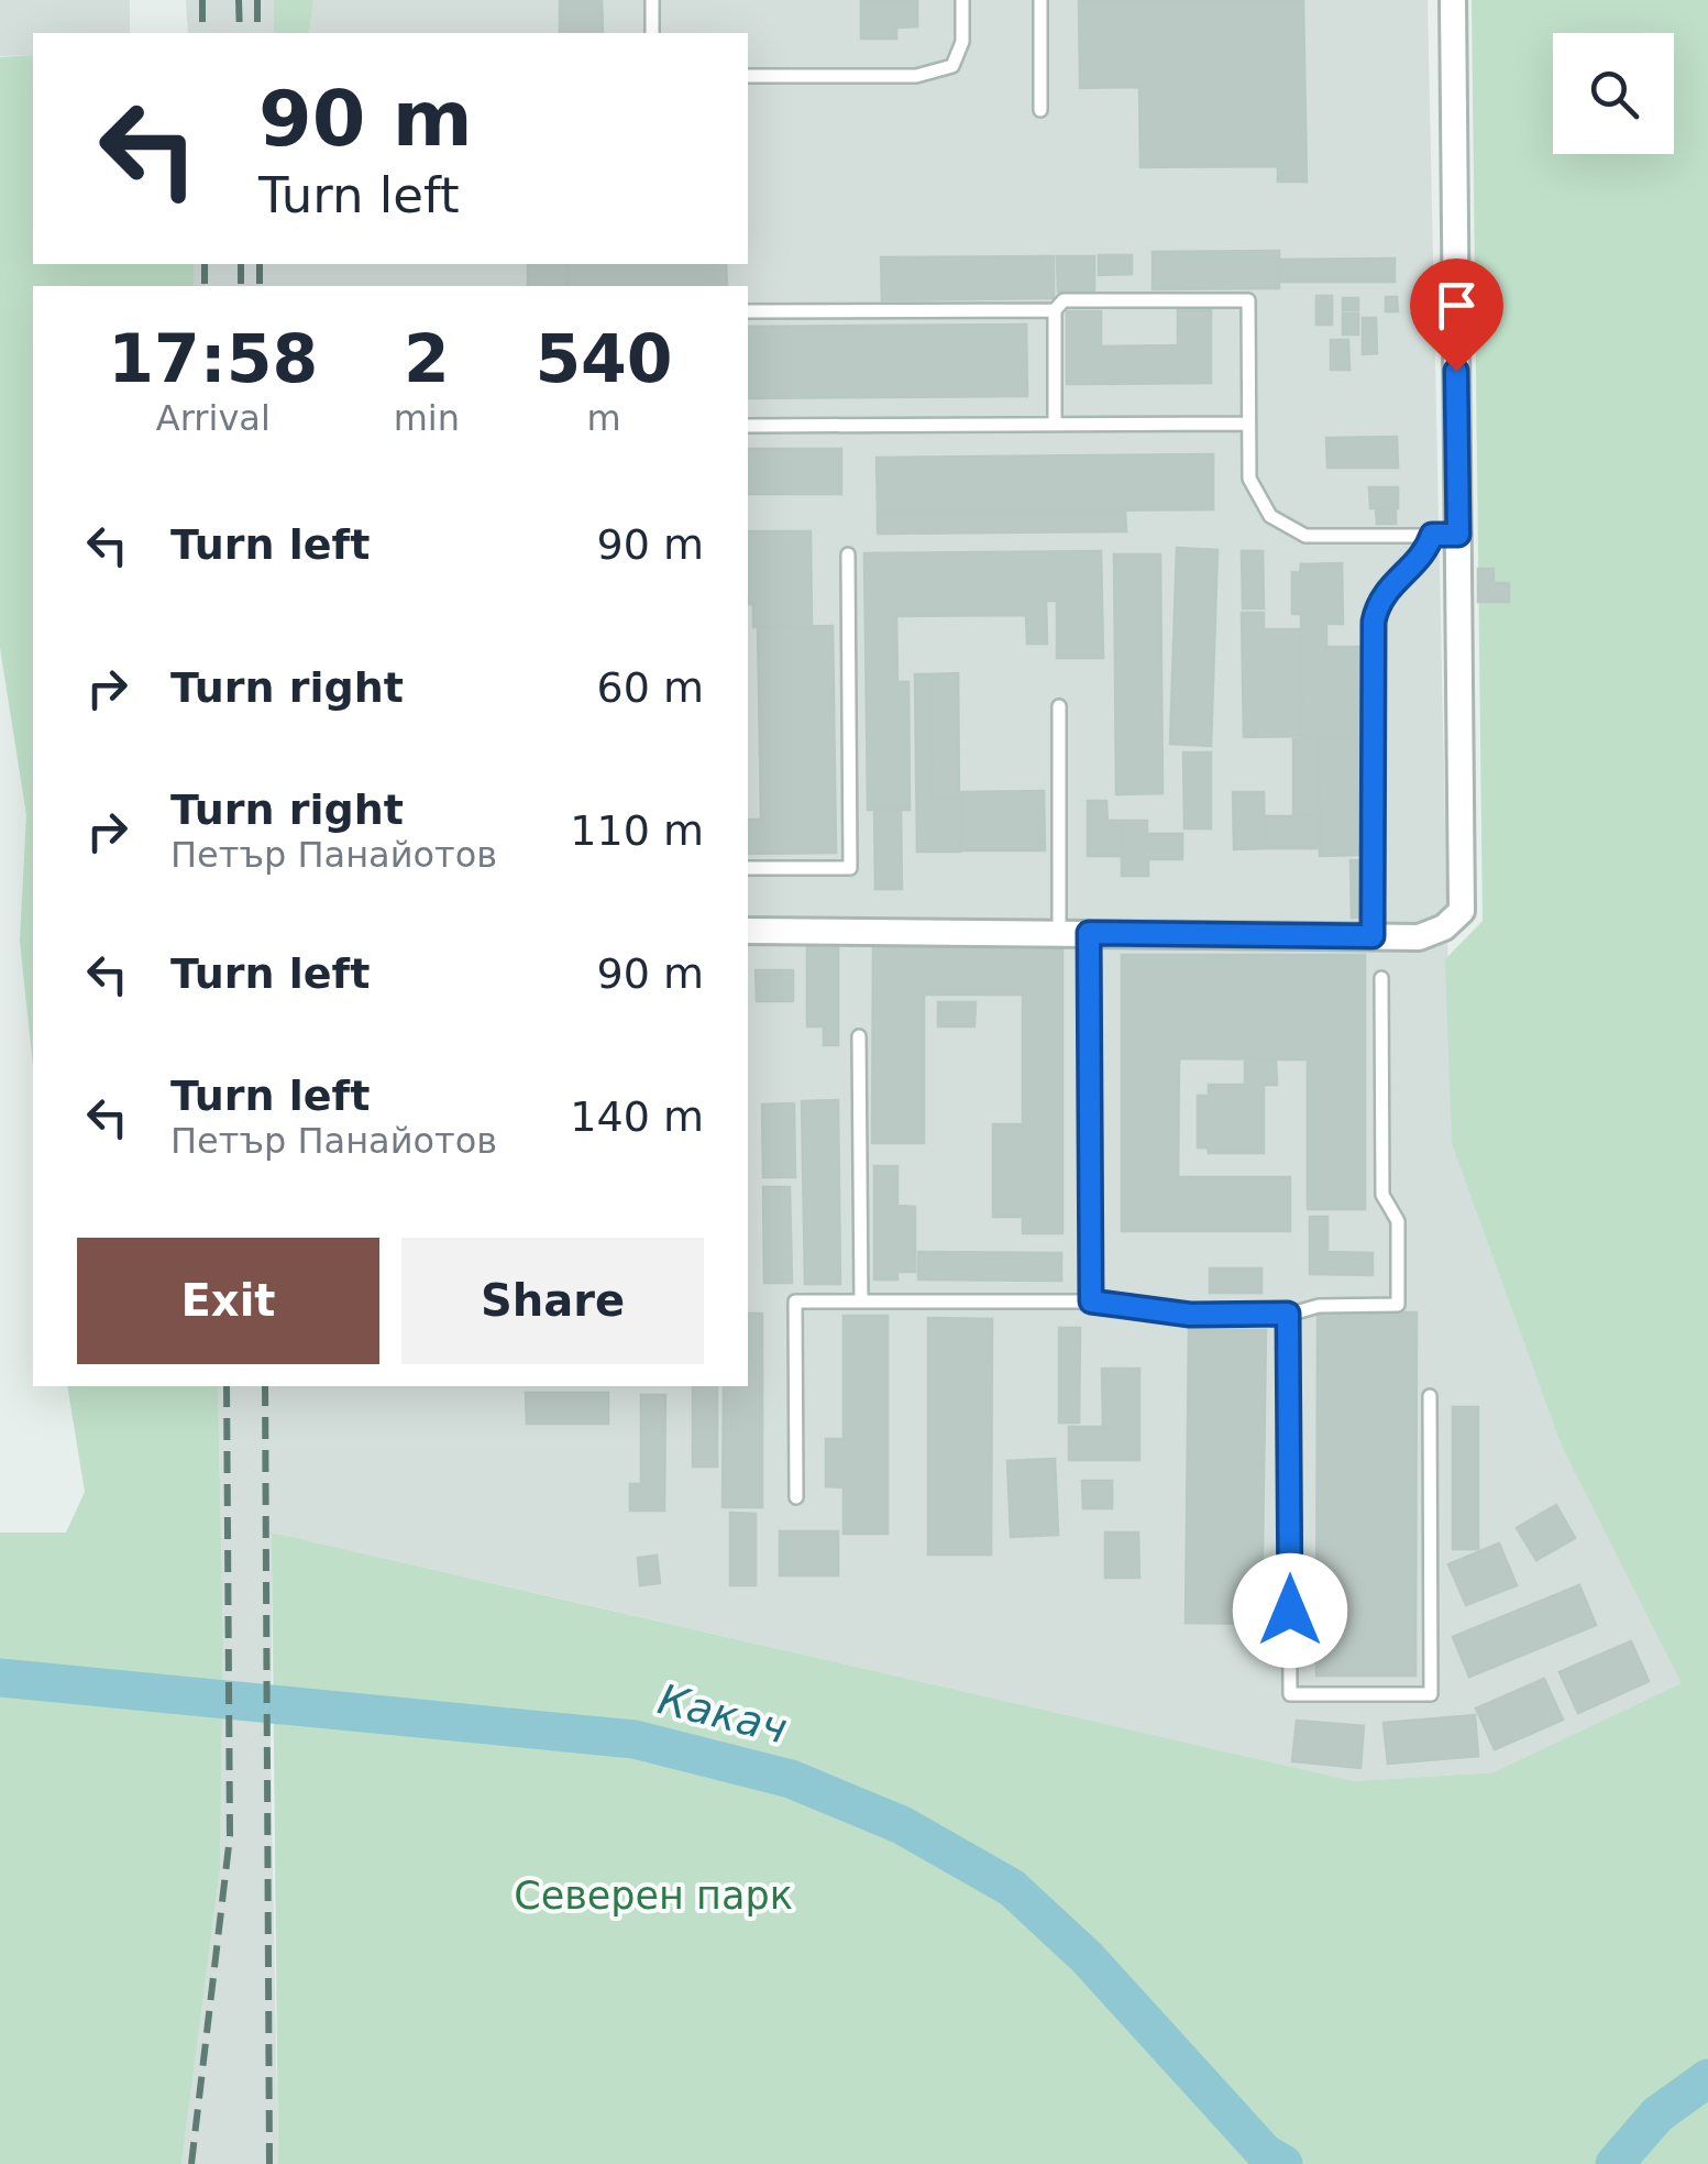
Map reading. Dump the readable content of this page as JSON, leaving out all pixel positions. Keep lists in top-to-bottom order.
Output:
{
  "water": ["Какач"],
  "parks": ["Северен парк"],
  "page": {
    "turn": ["90 m", "Turn left"],
    "eta": [
      "17:58",
      "Arrival",
      "2",
      "min",
      "540",
      "m"
    ],
    "list": [
      {
        "name": "Turn left",
        "value": "90 m"
      },
      {
        "name": "Turn right",
        "value": "60 m"
      },
      {
        "name": "Turn right",
        "note": "Петър Панайотов",
        "value": "110 m"
      },
      {
        "name": "Turn left",
        "value": "90 m"
      },
      {
        "name": "Turn left",
        "note": "Петър Панайотов",
        "value": "140 m"
      }
    ],
    "buttons": ["Exit", "Share"]
  }
}
